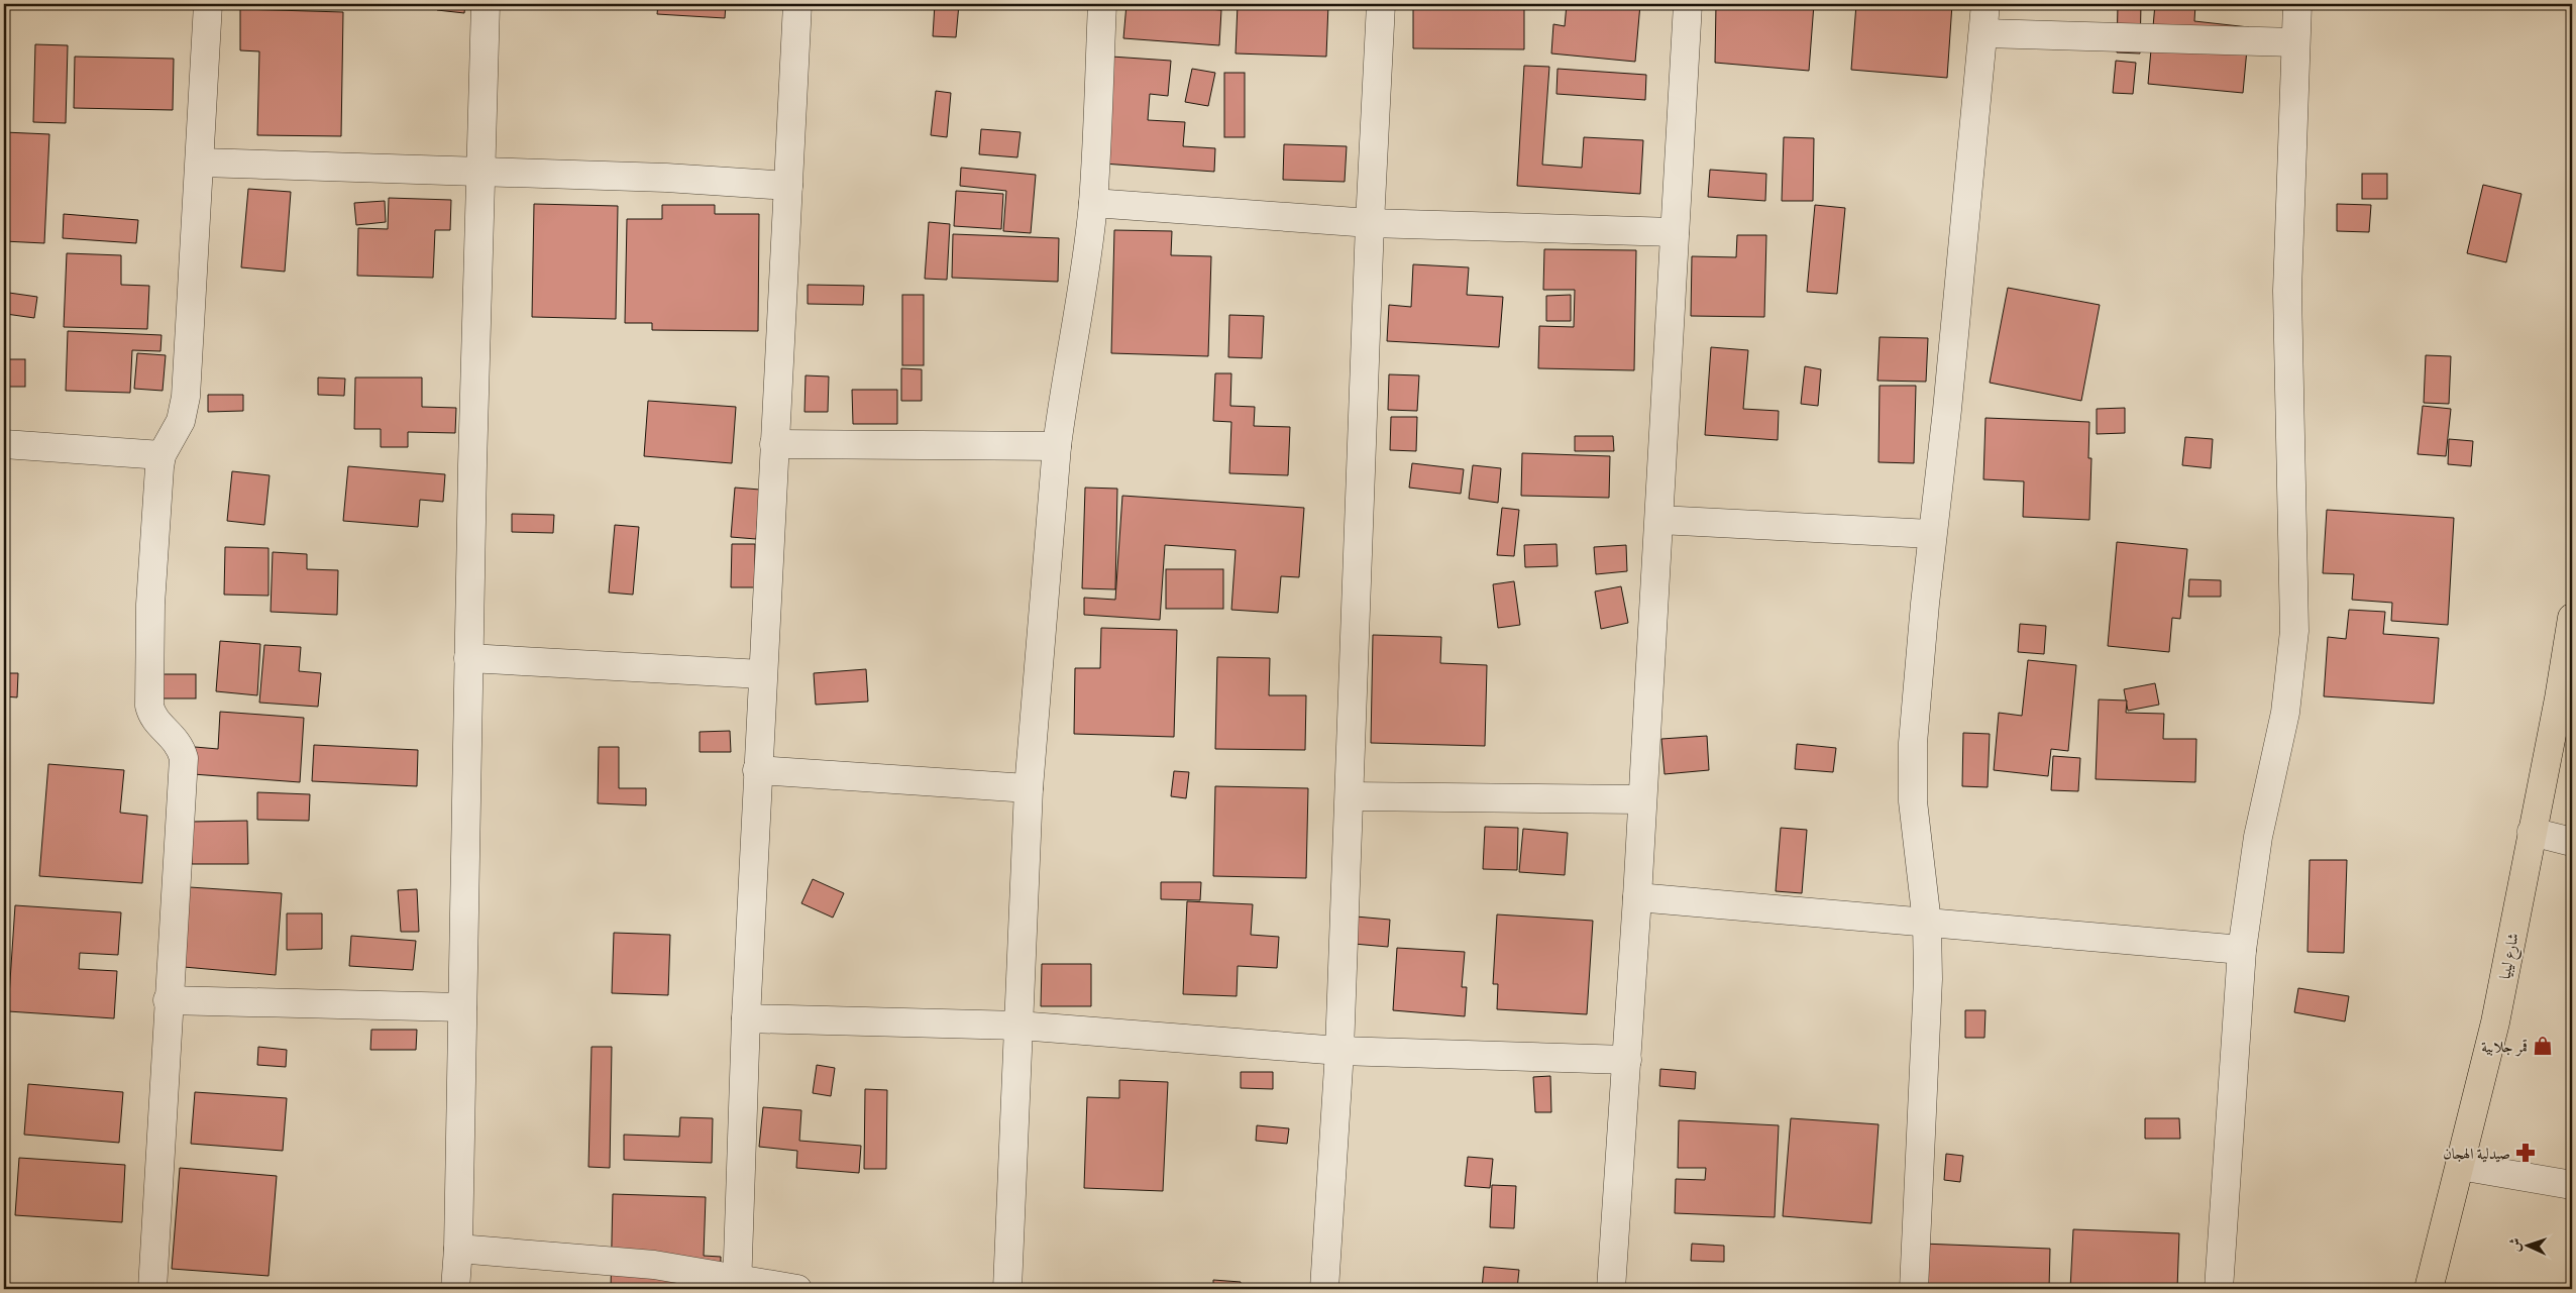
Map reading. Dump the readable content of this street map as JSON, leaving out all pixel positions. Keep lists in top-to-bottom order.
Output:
{
  "streets": {
    "highway": ["شارع ليبيا"]
  },
  "places": {
    "shop": ["قمر جلابية"],
    "pharmacy": ["صيدلية الهجان"]
  },
  "north": "left"
}
